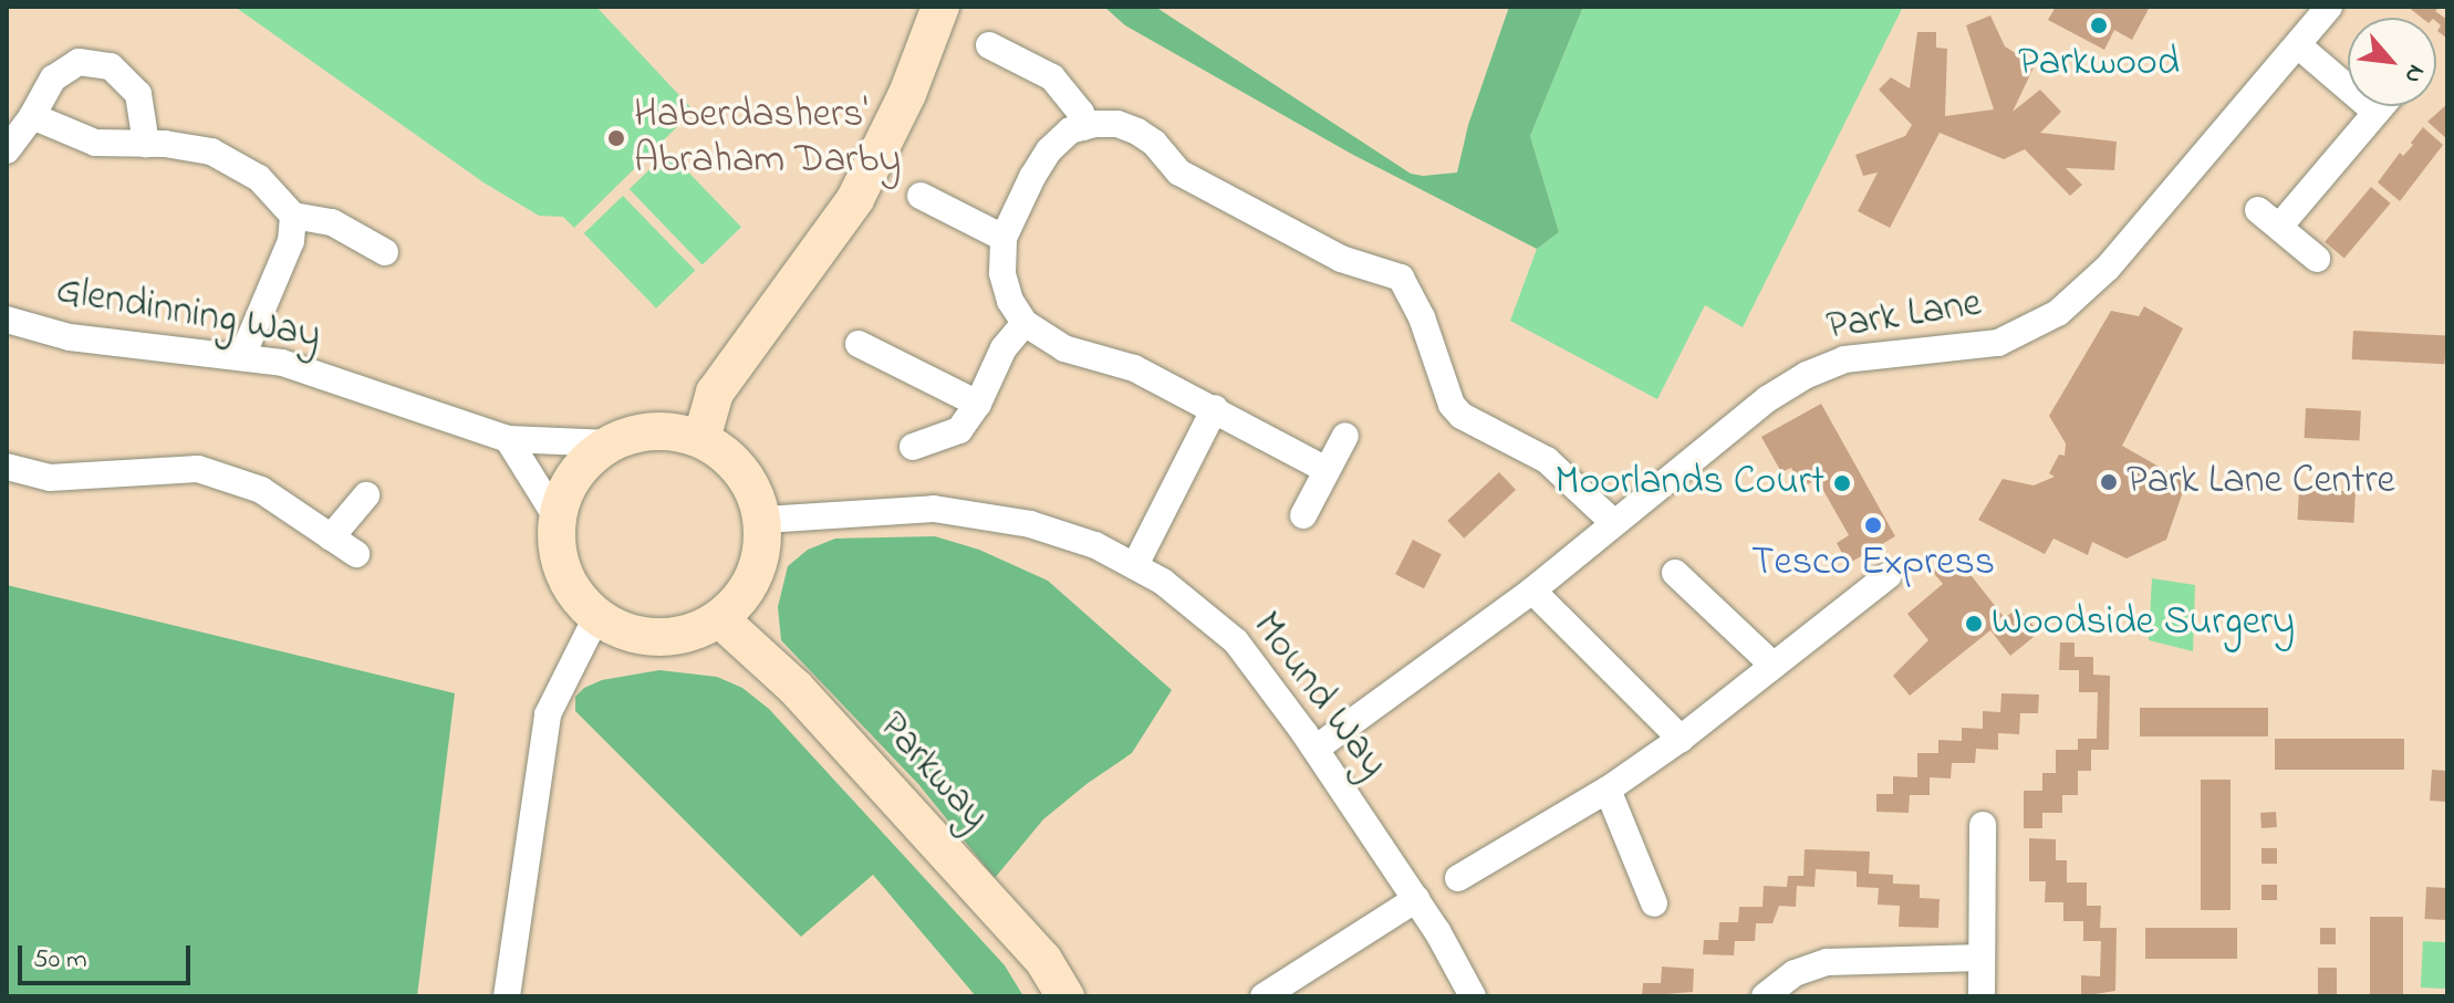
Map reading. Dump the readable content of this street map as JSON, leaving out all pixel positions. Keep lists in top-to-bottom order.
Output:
{
  "streets": {
    "main road": ["Parkway"],
    "street": ["Glendinning Way", "Park Lane", "Mound Way"]
  },
  "crossings": [
    ["Glendinning Way", "Mound Way"],
    ["Glendinning Way", "Parkway"],
    ["Park Lane", "Mound Way"],
    ["Mound Way", "Parkway"]
  ],
  "places": [
    "Parkwood",
    "Haberdashers' Abraham Darby",
    "Park Lane Centre",
    "Moorlands Court",
    "Tesco Express",
    "Woodside Surgery"
  ],
  "scale_bar": "50 m",
  "north": "bottom right"
}
